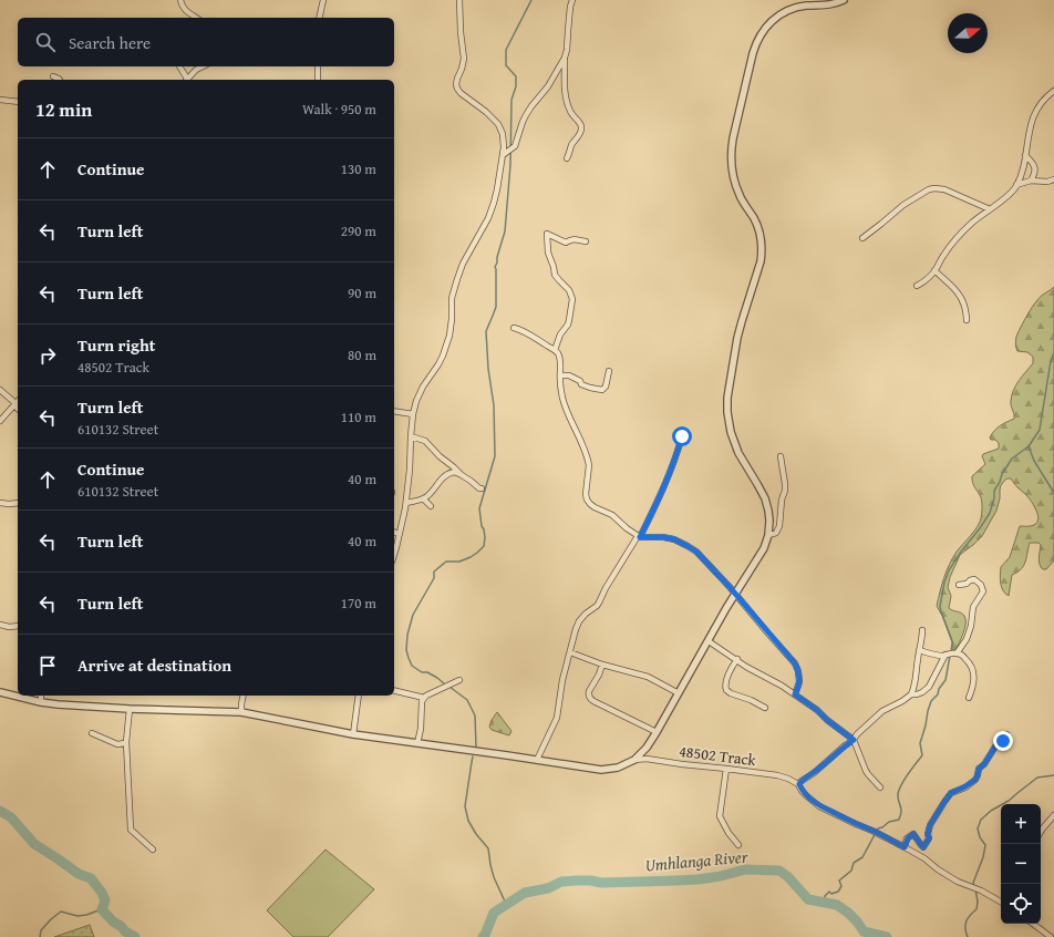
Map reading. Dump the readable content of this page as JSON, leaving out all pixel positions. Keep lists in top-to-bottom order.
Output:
{
  "streets": {
    "street": ["48502 Track"]
  },
  "water": ["Umhlanga River"],
  "north": "right",
  "page": {
    "search": "Search here",
    "heading": ["12 min", "Walk · 950 m"],
    "list": [
      ["Continue", "130 m"],
      ["Turn left", "290 m"],
      ["Turn left", "90 m"],
      ["Turn right", "48502 Track", "80 m"],
      ["Turn left", "610132 Street", "110 m"],
      ["Continue", "610132 Street", "40 m"],
      ["Turn left", "40 m"],
      ["Turn left", "170 m"],
      "Arrive at destination"
    ],
    "map_buttons": ["+", "−"]
  }
}
